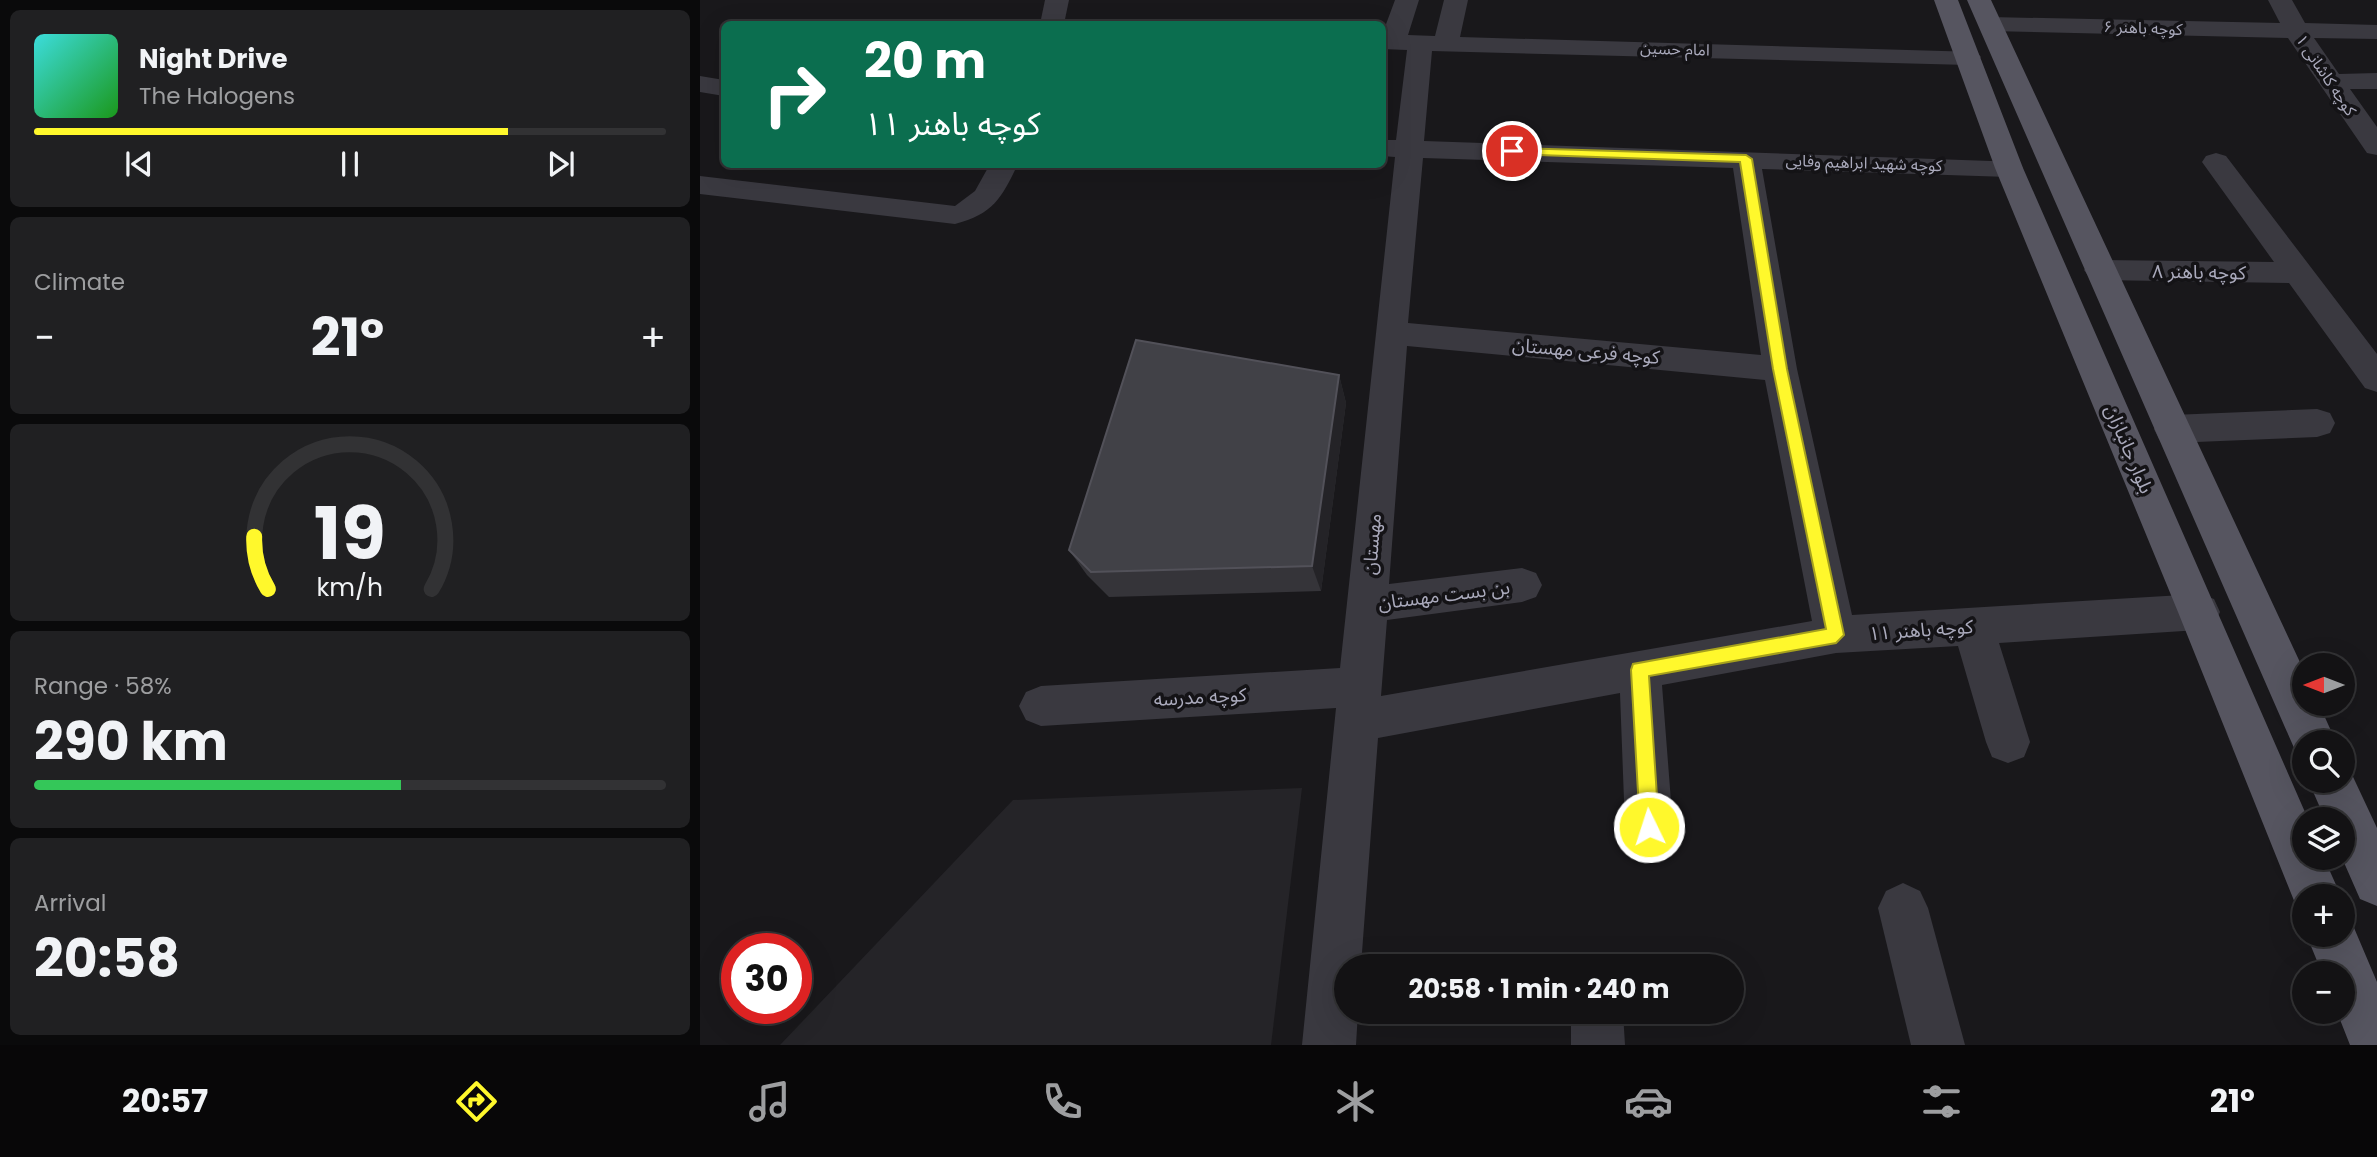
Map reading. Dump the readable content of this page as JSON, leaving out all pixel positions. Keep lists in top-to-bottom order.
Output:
{
  "streets": {
    "main road": ["بلوار جانبازان"],
    "street": [
      "کوچه باهنر ۶",
      "امام حسین",
      "کوچه کاشانی ۱",
      "کوچه شهید ابراهیم وفایی",
      "کوچه باهنر ۸",
      "کوچه فرعی مهستان",
      "مهستان",
      "بن بست مهستان",
      "کوچه باهنر ۱۱",
      "کوچه مدرسه"
    ]
  },
  "crossings": [
    ["کوچه باهنر ۶", "کوچه کاشانی ۱"],
    ["امام حسین", "بلوار جانبازان"],
    ["امام حسین", "مهستان"],
    ["کوچه شهید ابراهیم وفایی", "بلوار جانبازان"],
    ["کوچه شهید ابراهیم وفایی", "مهستان"],
    ["کوچه فرعی مهستان", "مهستان"],
    ["بلوار جانبازان", "کوچه باهنر ۱۱"],
    ["مهستان", "بن بست مهستان"],
    ["مهستان", "کوچه باهنر ۱۱"],
    ["مهستان", "کوچه مدرسه"],
    ["کوچه باهنر ۱۱", "کوچه مدرسه"]
  ],
  "north": "left",
  "page": {
    "turn": ["20 m", "کوچه باهنر ۱۱"],
    "song": ["Night Drive", "The Halogens"],
    "tile": [
      "Climate",
      ["Range · 58%", "290 km"],
      ["Arrival", "20:58"]
    ],
    "heat": ["−", "21°", "+"],
    "map_buttons": ["+", "−"],
    "limit": "30",
    "trip": "20:58 · 1 min · 240 m",
    "tabs": ["20:57", "21°"],
    "gauge": ["19", "km/h"]
  }
}
